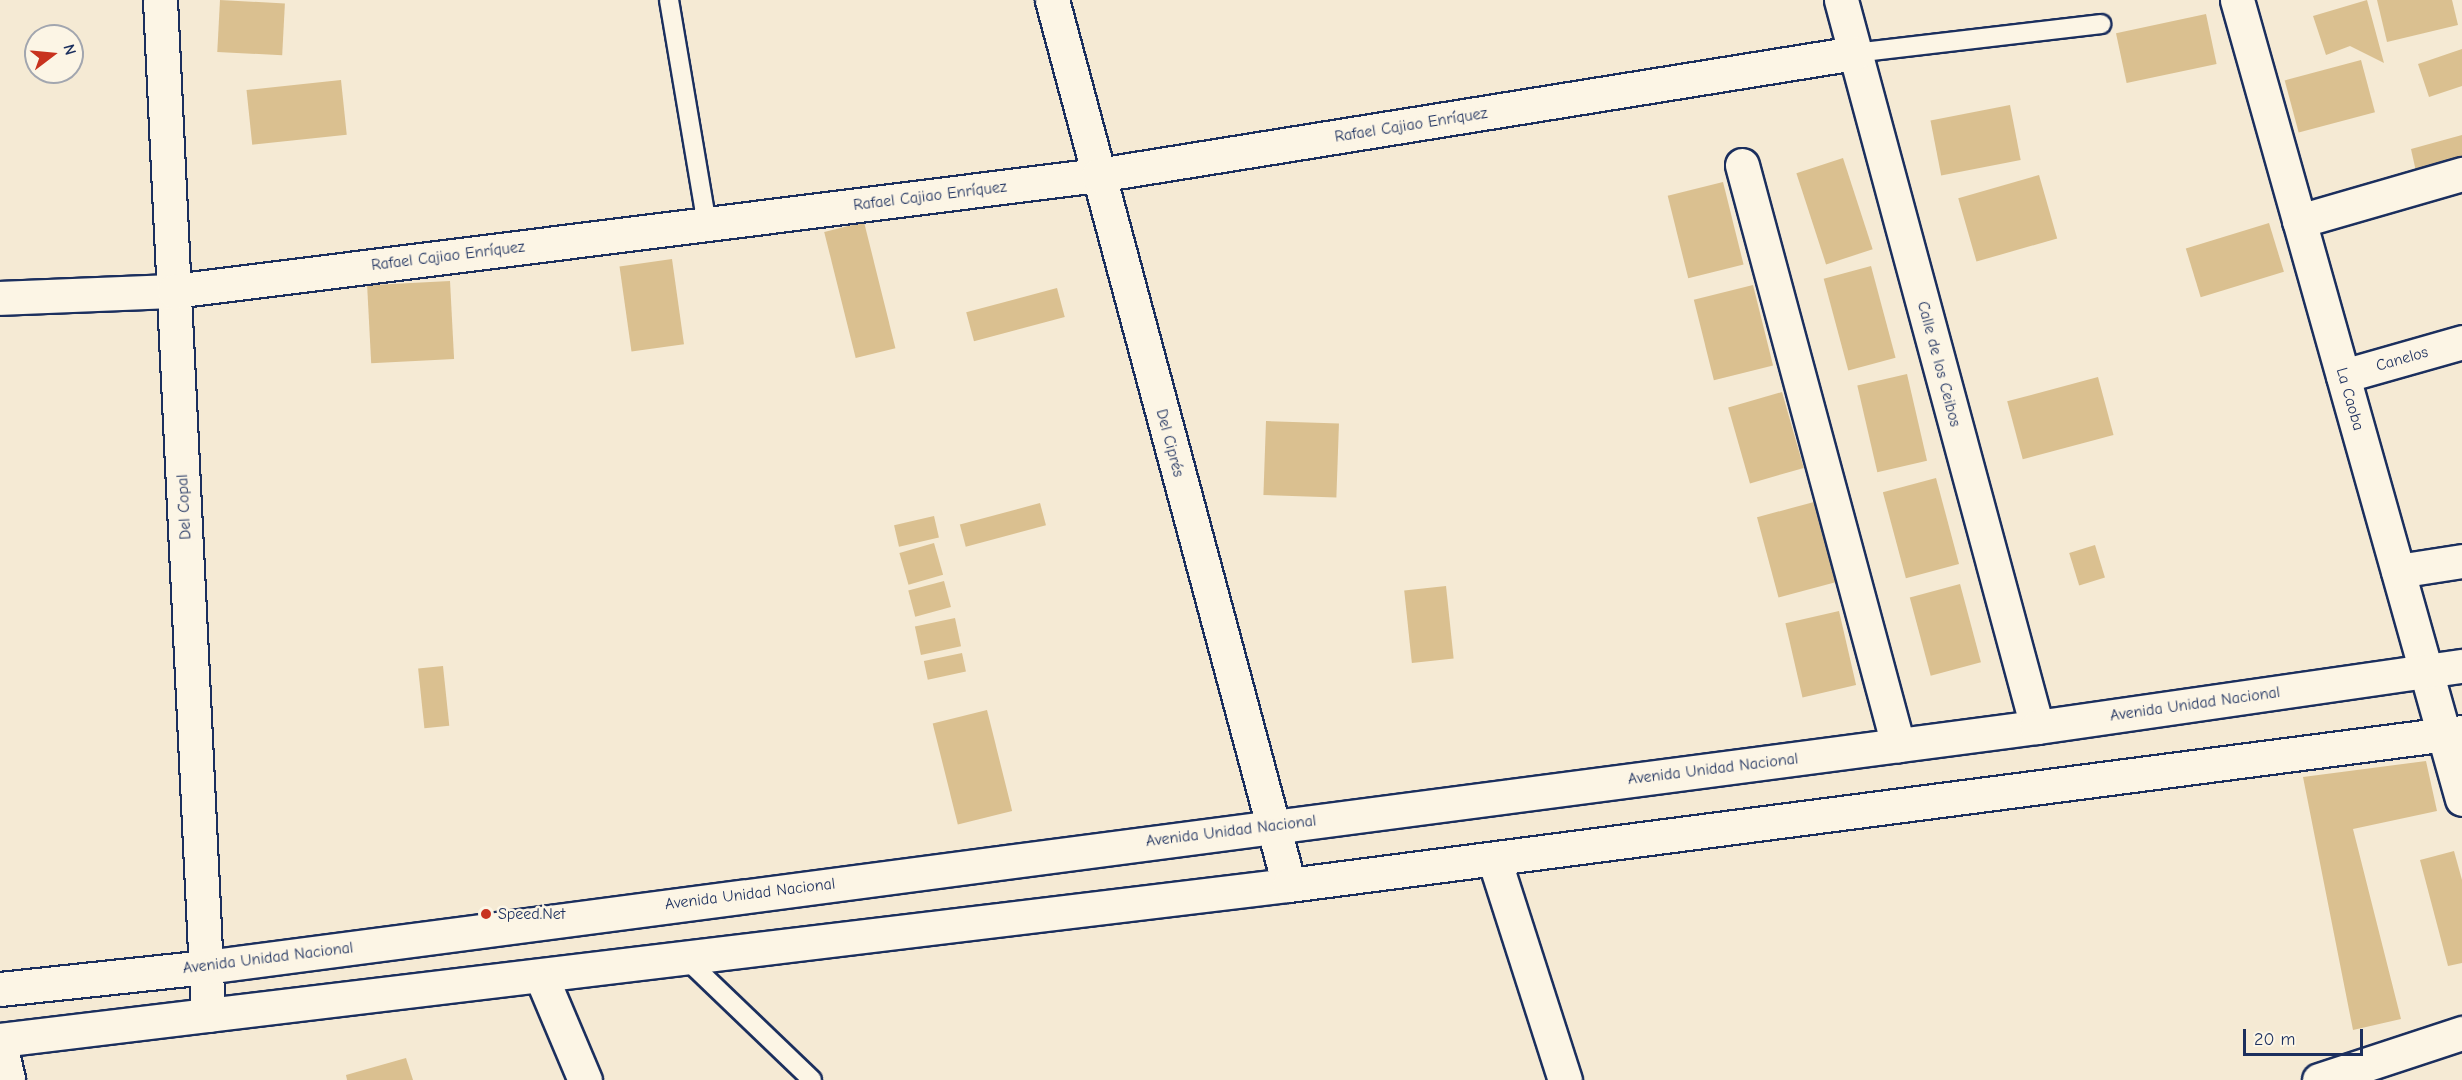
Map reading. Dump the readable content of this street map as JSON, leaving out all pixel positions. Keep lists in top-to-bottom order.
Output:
{
  "streets": {
    "street": [
      "Rafael Cajiao Enríquez",
      "Canelos",
      "Calle de los Ceibos",
      "La Caoba",
      "Del Ciprés",
      "Del Copal",
      "Avenida Unidad Nacional"
    ]
  },
  "crossings": [
    ["Rafael Cajiao Enríquez", "Calle de los Ceibos"],
    ["Rafael Cajiao Enríquez", "Del Ciprés"],
    ["Rafael Cajiao Enríquez", "Del Copal"],
    ["Canelos", "La Caoba"],
    ["Calle de los Ceibos", "Avenida Unidad Nacional"],
    ["La Caoba", "Avenida Unidad Nacional"],
    ["Del Ciprés", "Avenida Unidad Nacional"],
    ["Del Copal", "Avenida Unidad Nacional"]
  ],
  "places": ["Speed.Net"],
  "scale_bar": "20 m",
  "north": "right"
}
